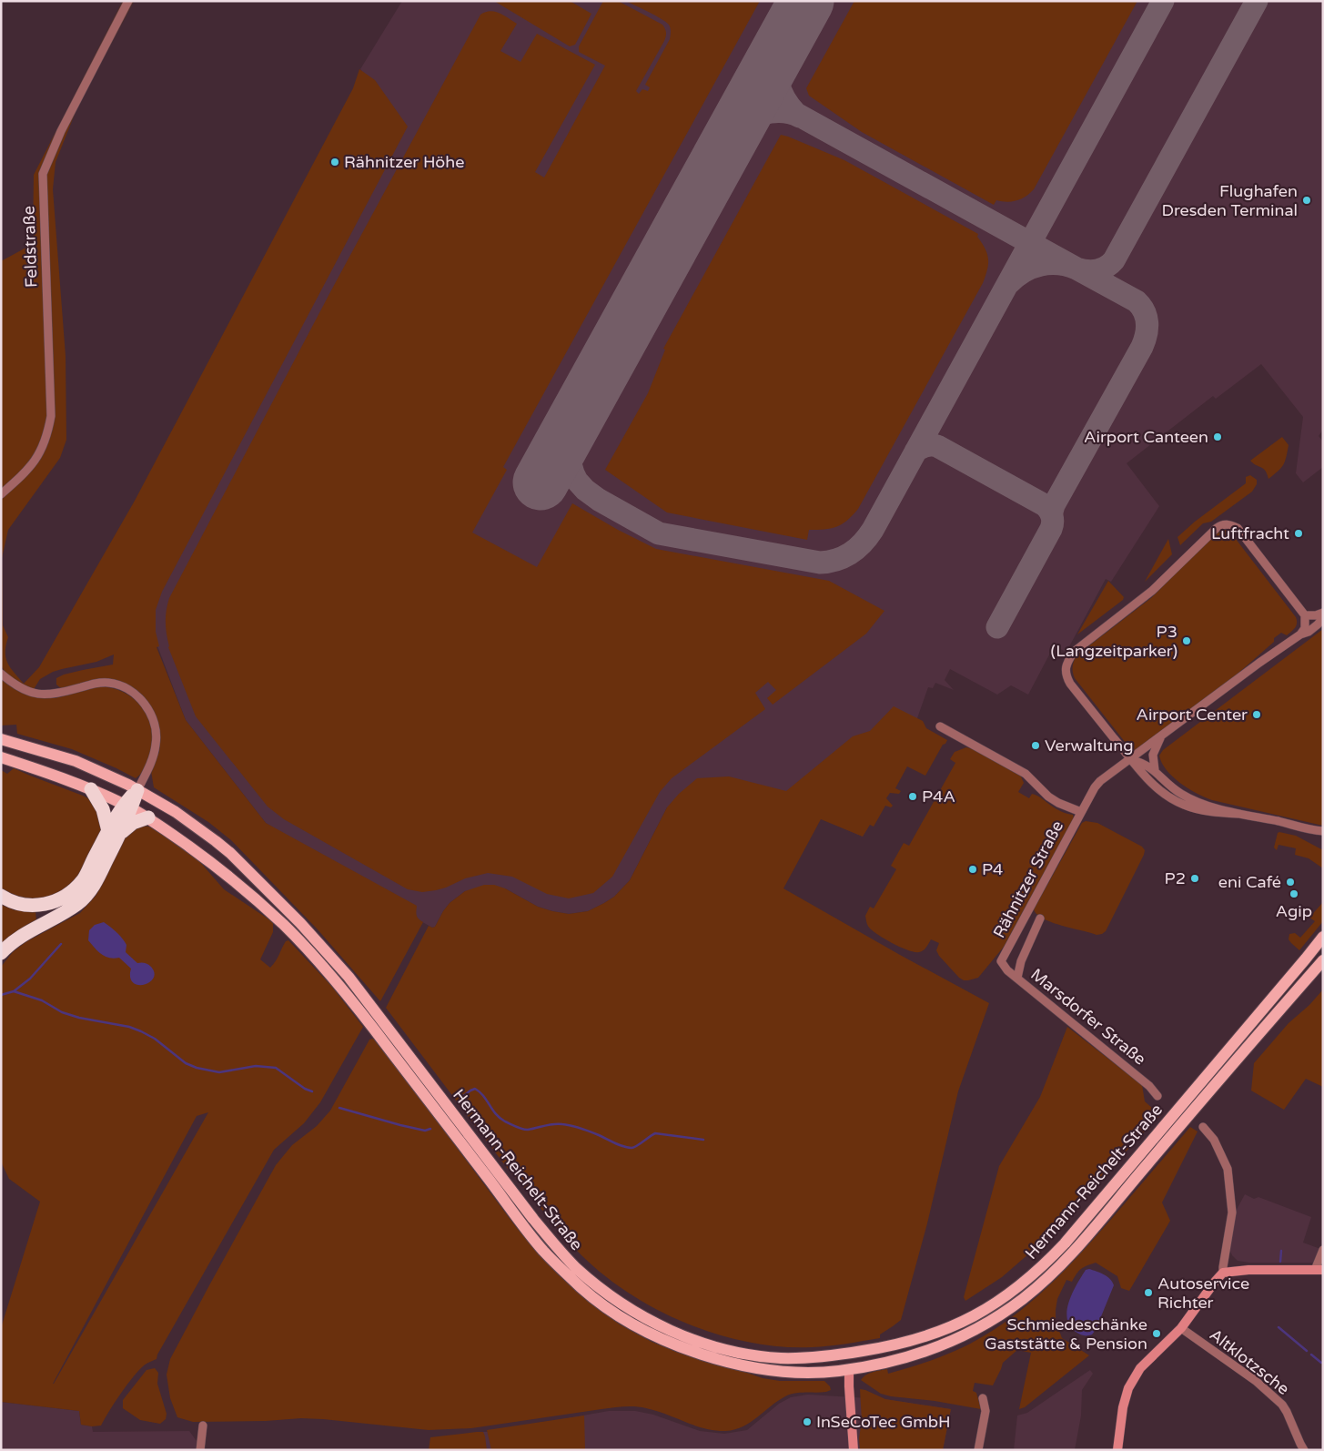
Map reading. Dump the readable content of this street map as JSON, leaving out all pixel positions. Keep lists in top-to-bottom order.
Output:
{
  "streets": {
    "main road": ["Hermann-Reichelt-Straße"],
    "street": [
      "Feldstraße",
      "Rähnitzer Straße",
      "Marsdorfer Straße",
      "Altklotzsche"
    ]
  },
  "crossings": [
    ["Rähnitzer Straße", "Marsdorfer Straße"]
  ],
  "places": [
    "Rähnitzer Höhe",
    "Flughafen Dresden Terminal",
    "Airport Canteen",
    "Luftfracht",
    "P3 (Langzeitparker)",
    "Airport Center",
    "Verwaltung",
    "P4A",
    "P4",
    "P2",
    "eni Café",
    "Agip",
    "Autoservice Richter",
    "Schmiedeschänke Gaststätte & Pension",
    "InSeCoTec GmbH"
  ]
}
